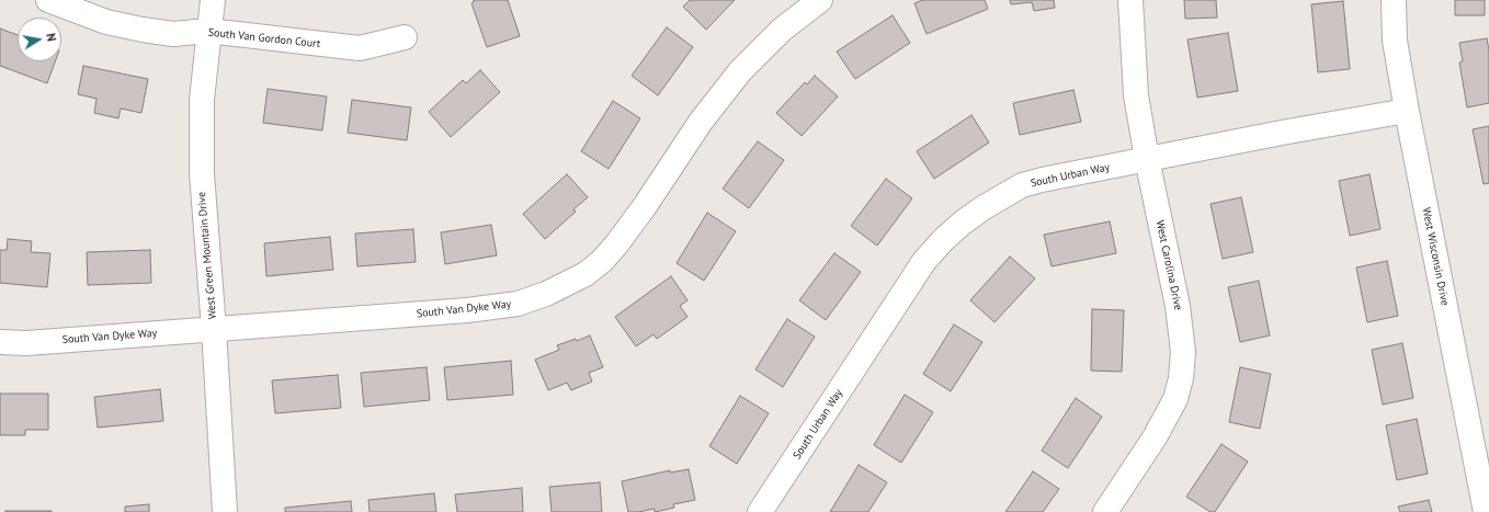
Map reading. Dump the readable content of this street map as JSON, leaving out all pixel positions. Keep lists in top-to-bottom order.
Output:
{
  "streets": {
    "street": [
      "South Van Gordon Court",
      "South Urban Way",
      "West Green Mountain Drive",
      "West Wisconsin Drive",
      "West Carolina Drive",
      "South Van Dyke Way"
    ]
  },
  "crossings": [
    ["South Van Gordon Court", "West Green Mountain Drive"],
    ["South Urban Way", "West Wisconsin Drive"],
    ["South Urban Way", "West Carolina Drive"],
    ["West Green Mountain Drive", "South Van Dyke Way"]
  ],
  "north": "right"
}
